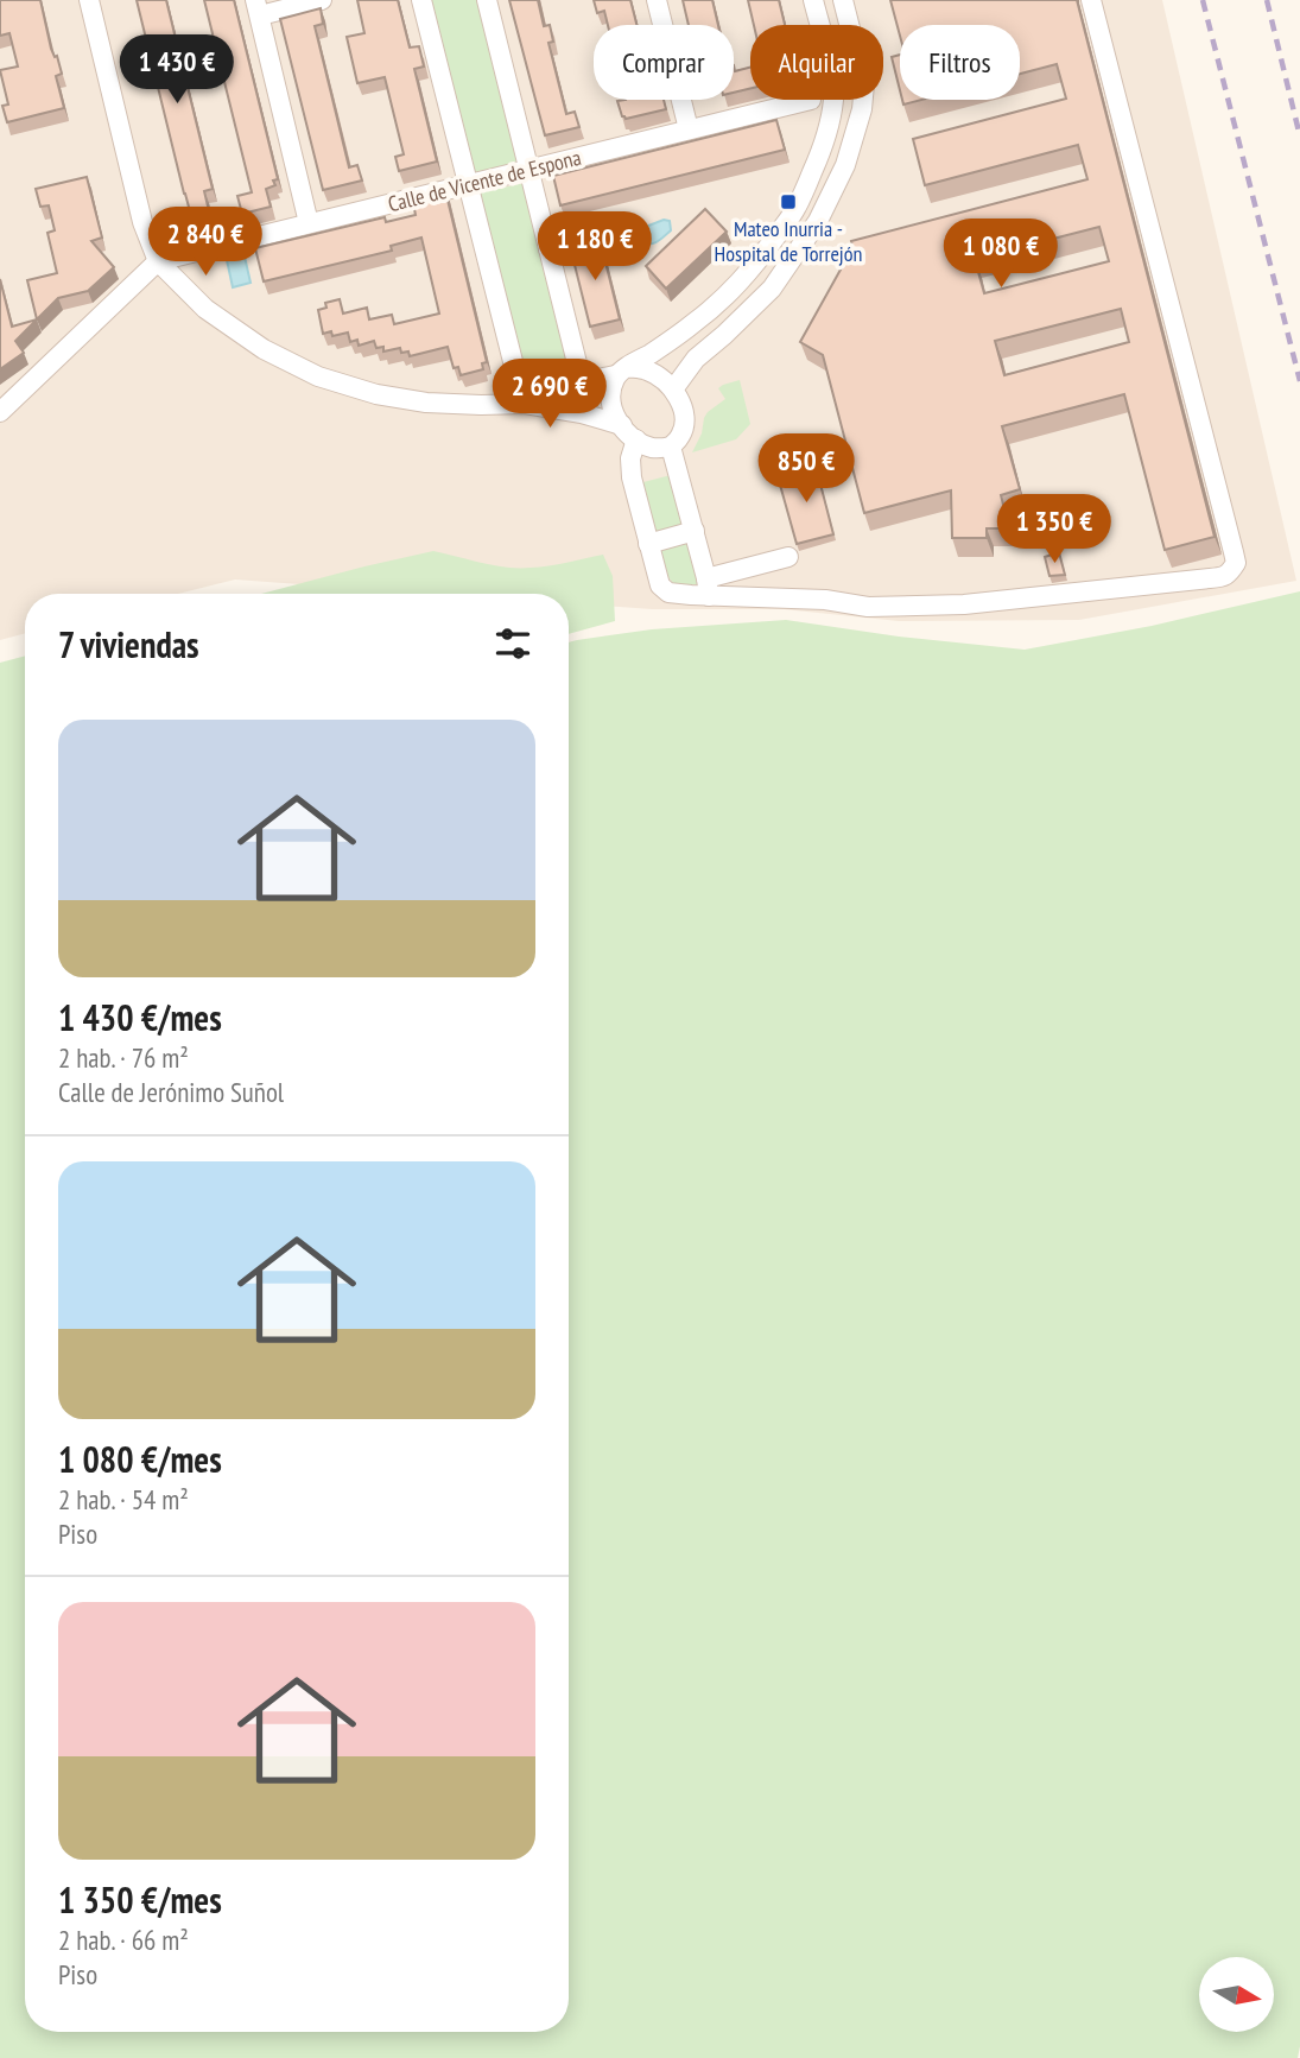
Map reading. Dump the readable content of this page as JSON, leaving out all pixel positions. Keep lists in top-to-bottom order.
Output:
{
  "streets": {
    "street": ["Calle de Vicente de Espona"]
  },
  "places": {
    "transit": ["Mateo Inurria - Hospital de Torrejón"]
  },
  "north": "right",
  "page": {
    "chip": ["Comprar", "Alquilar", "Filtros"],
    "price": [
      "1 430 €",
      "2 840 €",
      "1 180 €",
      "1 080 €",
      "2 690 €",
      "850 €",
      "1 350 €"
    ],
    "heading": "7 viviendas",
    "list": [
      {
        "name": "1 430 €/mes",
        "note": "2 hab. · 76 m² · Calle de Jerónimo Suñol"
      },
      {
        "name": "1 080 €/mes",
        "note": "2 hab. · 54 m² · Piso"
      },
      {
        "name": "1 350 €/mes",
        "note": "2 hab. · 66 m² · Piso"
      }
    ]
  }
}
